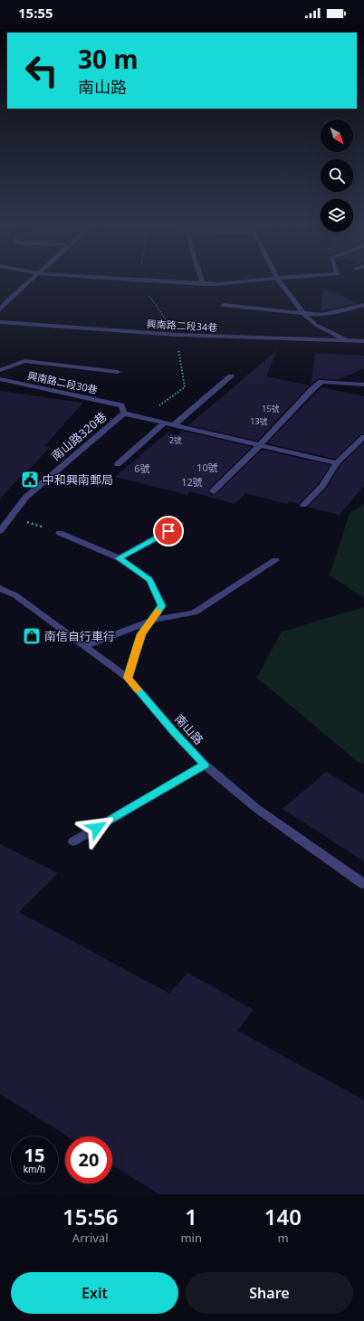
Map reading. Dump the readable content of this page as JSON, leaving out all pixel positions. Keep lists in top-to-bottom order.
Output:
{
  "streets": {
    "street": [
      "興南路二段34巷",
      "興南路二段30巷",
      "南山路320巷",
      "南山路"
    ]
  },
  "crossings": [
    ["興南路二段30巷", "南山路320巷"]
  ],
  "places": {
    "public building": ["中和興南郵局"],
    "shop": ["南信自行車行"]
  },
  "house_numbers": [
    "15號",
    "13號",
    "2號",
    "10號",
    "6號",
    "12號"
  ],
  "north": "bottom right",
  "page": {
    "status": "15:55",
    "turn": ["30 m", "南山路"],
    "speed": "15 km/h",
    "limit": "20",
    "eta": [
      "15:56",
      "Arrival",
      "1",
      "min",
      "140",
      "m"
    ],
    "buttons": ["Exit", "Share"]
  }
}
